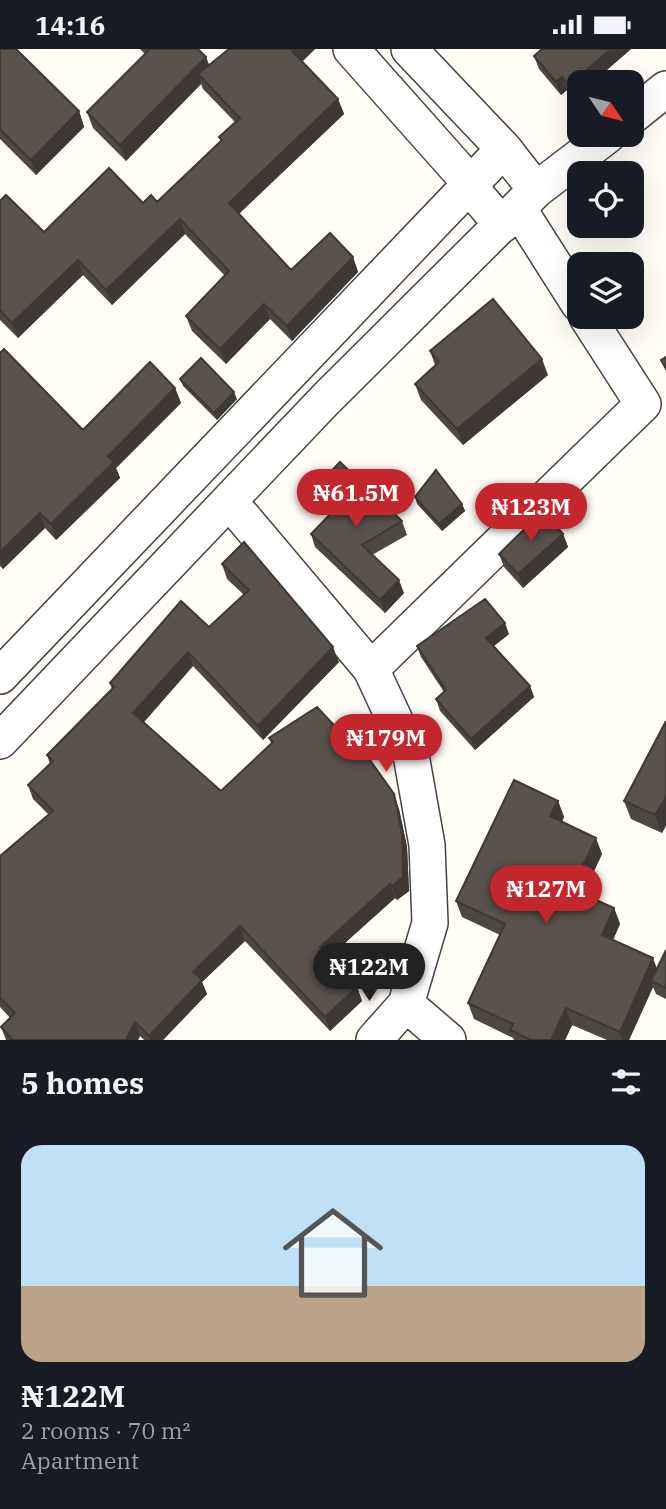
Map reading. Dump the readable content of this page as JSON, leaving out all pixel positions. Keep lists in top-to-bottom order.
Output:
{
  "north": "bottom right",
  "page": {
    "status": "14:16",
    "price": [
      "₦61.5M",
      "₦123M",
      "₦179M",
      "₦127M",
      "₦122M"
    ],
    "heading": "5 homes",
    "list": [
      {
        "name": "₦122M",
        "note": "2 rooms · 70 m² · Apartment"
      }
    ]
  }
}
